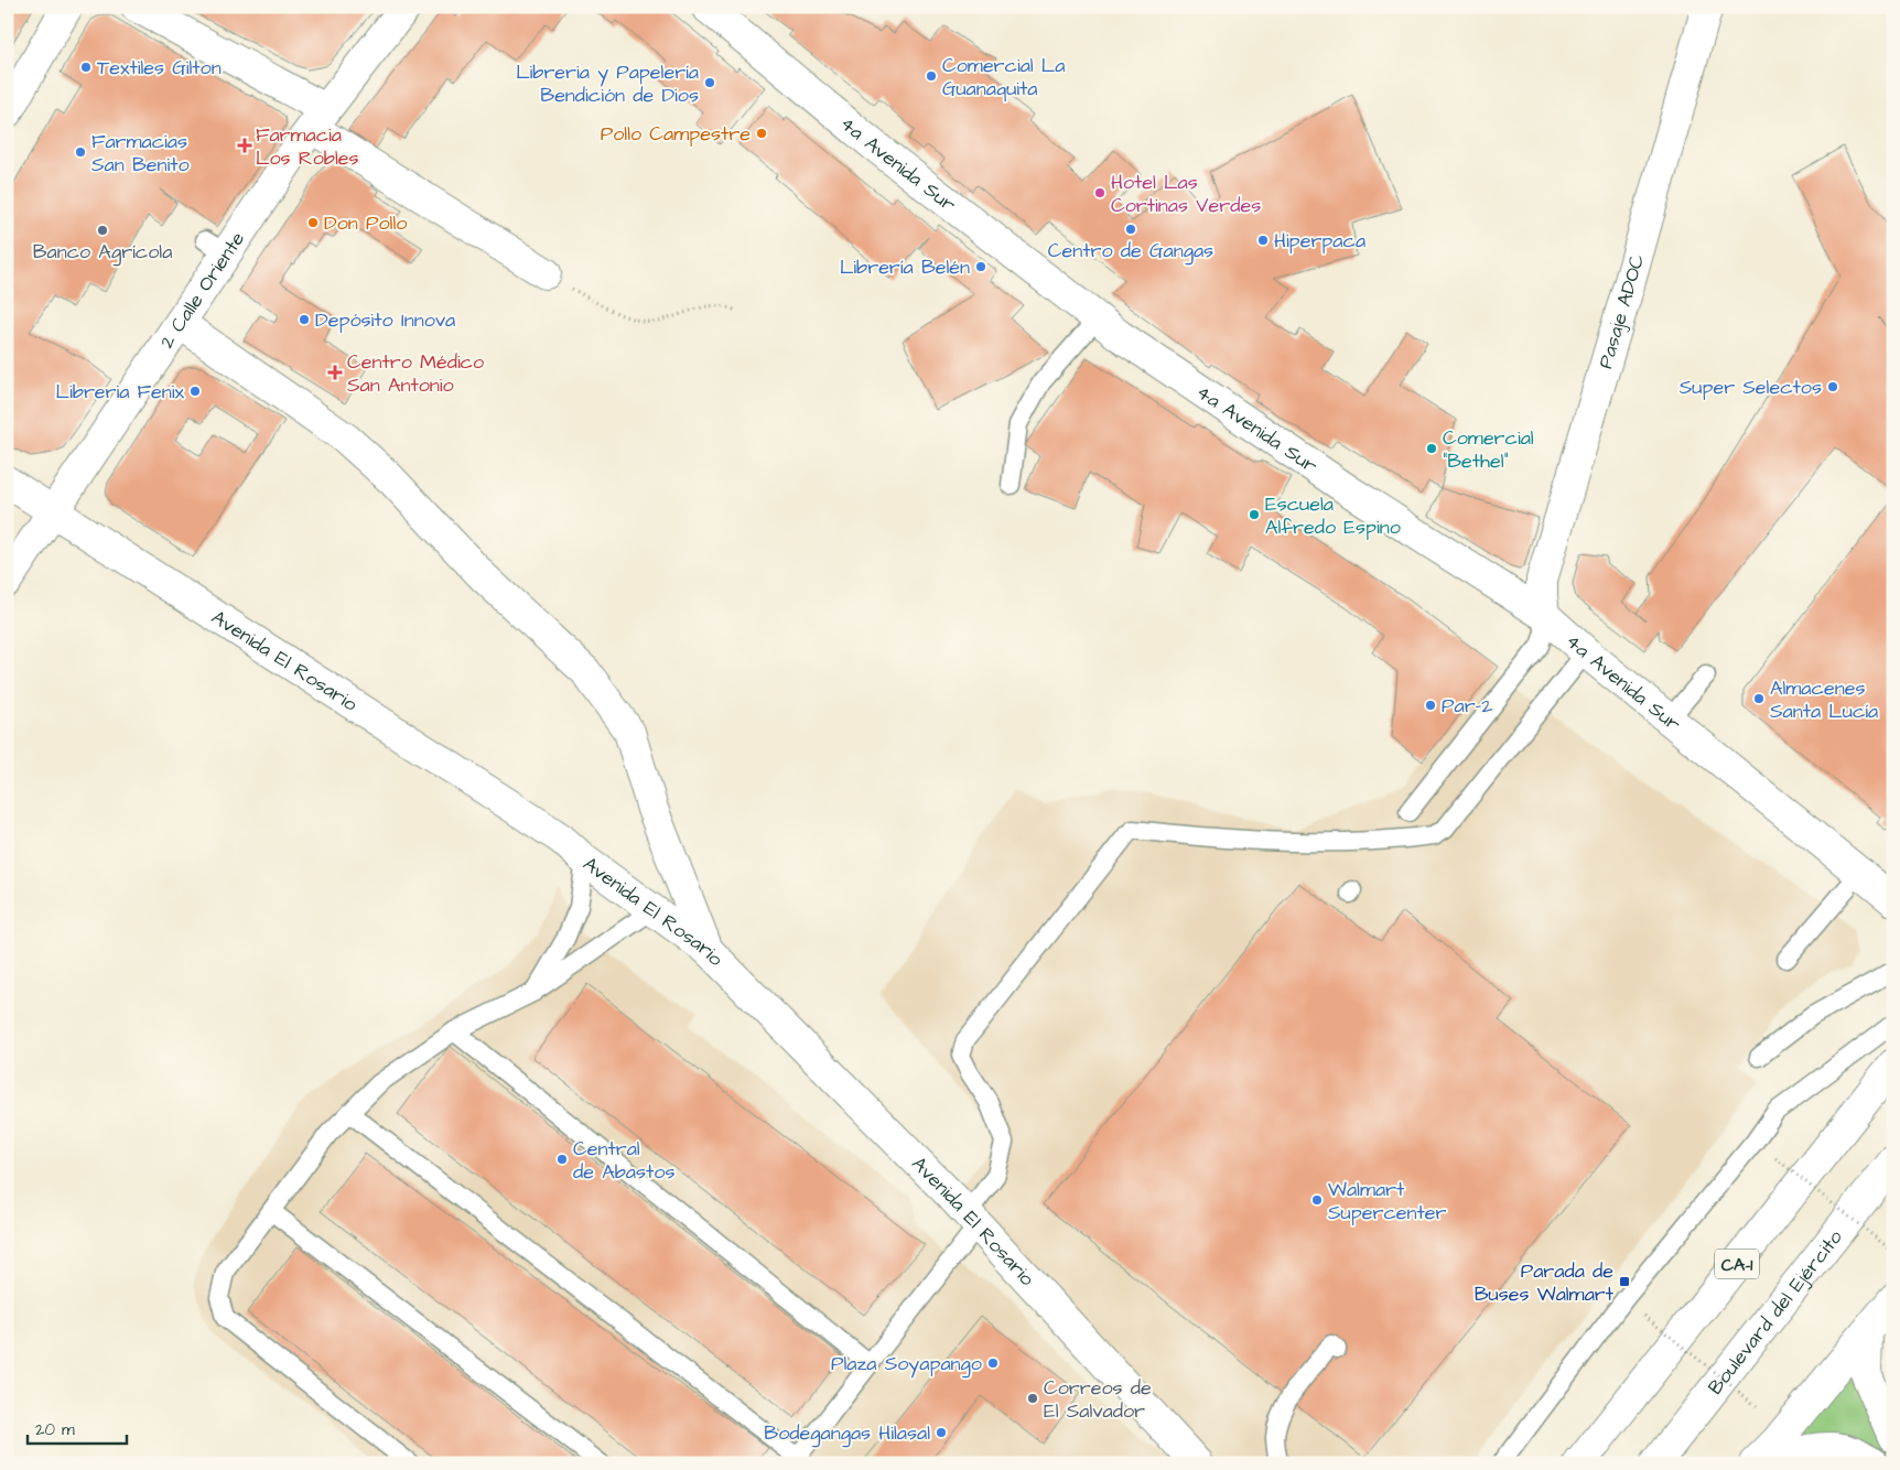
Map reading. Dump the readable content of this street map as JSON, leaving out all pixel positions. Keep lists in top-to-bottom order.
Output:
{
  "streets": {
    "main road": [
      "4a Avenida Sur",
      "2 Calle Oriente",
      "Pasaje ADOC",
      "Avenida El Rosario",
      "CA-1",
      "Boulevard del Ejército"
    ]
  },
  "crossings": [
    ["4a Avenida Sur", "Pasaje ADOC"],
    ["2 Calle Oriente", "Avenida El Rosario"]
  ],
  "places": {
    "other": [
      "Textiles Gilton",
      "Comercial La Guanaquita",
      "Libreria y Papelería Bendición de Dios",
      "Pollo Campestre",
      "Farmacias San Benito",
      "Hotel Las Cortinas Verdes",
      "Don Pollo",
      "Centro de Gangas",
      "Banco Agrícola",
      "Hiperpaca",
      "Librería Belén",
      "Depósito Innova",
      "Super Selectos",
      "Libreria Fenix",
      "Comercial \"Bethel\"",
      "Escuela Alfredo Espino",
      "Almacenes Santa Lucía",
      "Par-2",
      "Central de Abastos",
      "Walmart Supercenter",
      "Plaza Soyapango",
      "Correos de El Salvador",
      "Bodegangas Hilasal"
    ],
    "health": ["Farmacia Los Robles", "Centro Médico San Antonio"],
    "transit": ["Parada de Buses Walmart"]
  },
  "scale_bar": "20 m"
}
